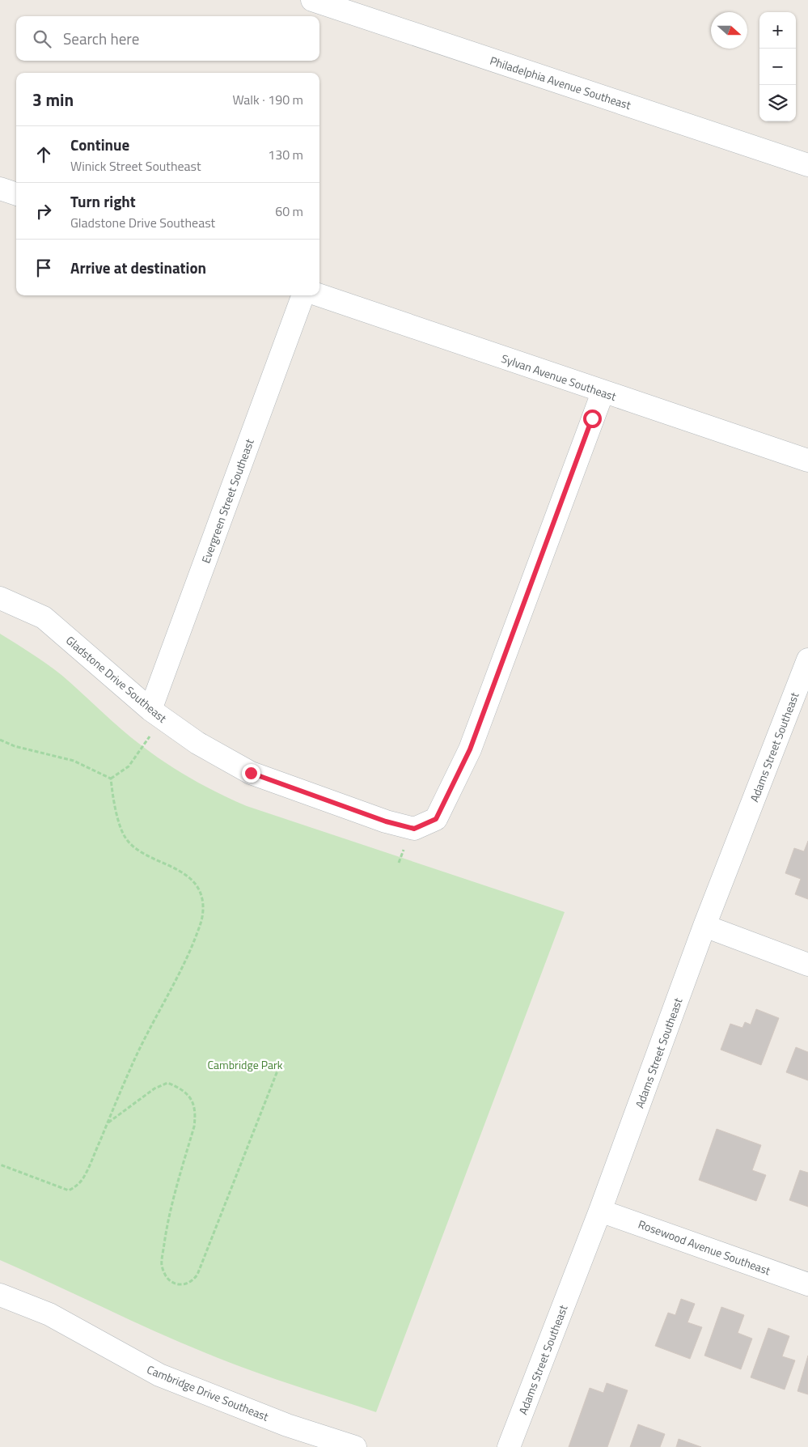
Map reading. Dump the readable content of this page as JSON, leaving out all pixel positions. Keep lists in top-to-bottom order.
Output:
{
  "streets": {
    "street": [
      "Philadelphia Avenue Southeast",
      "Sylvan Avenue Southeast",
      "Evergreen Street Southeast",
      "Gladstone Drive Southeast",
      "Adams Street Southeast",
      "Rosewood Avenue Southeast",
      "Cambridge Drive Southeast"
    ]
  },
  "crossings": [
    ["Sylvan Avenue Southeast", "Gladstone Drive Southeast"],
    ["Evergreen Street Southeast", "Gladstone Drive Southeast"],
    ["Adams Street Southeast", "Rosewood Avenue Southeast"]
  ],
  "parks": ["Cambridge Park"],
  "north": "right",
  "page": {
    "map_buttons": ["+", "−"],
    "search": "Search here",
    "heading": ["3 min", "Walk · 190 m"],
    "list": [
      ["Continue", "Winick Street Southeast", "130 m"],
      ["Turn right", "Gladstone Drive Southeast", "60 m"],
      "Arrive at destination"
    ]
  }
}
